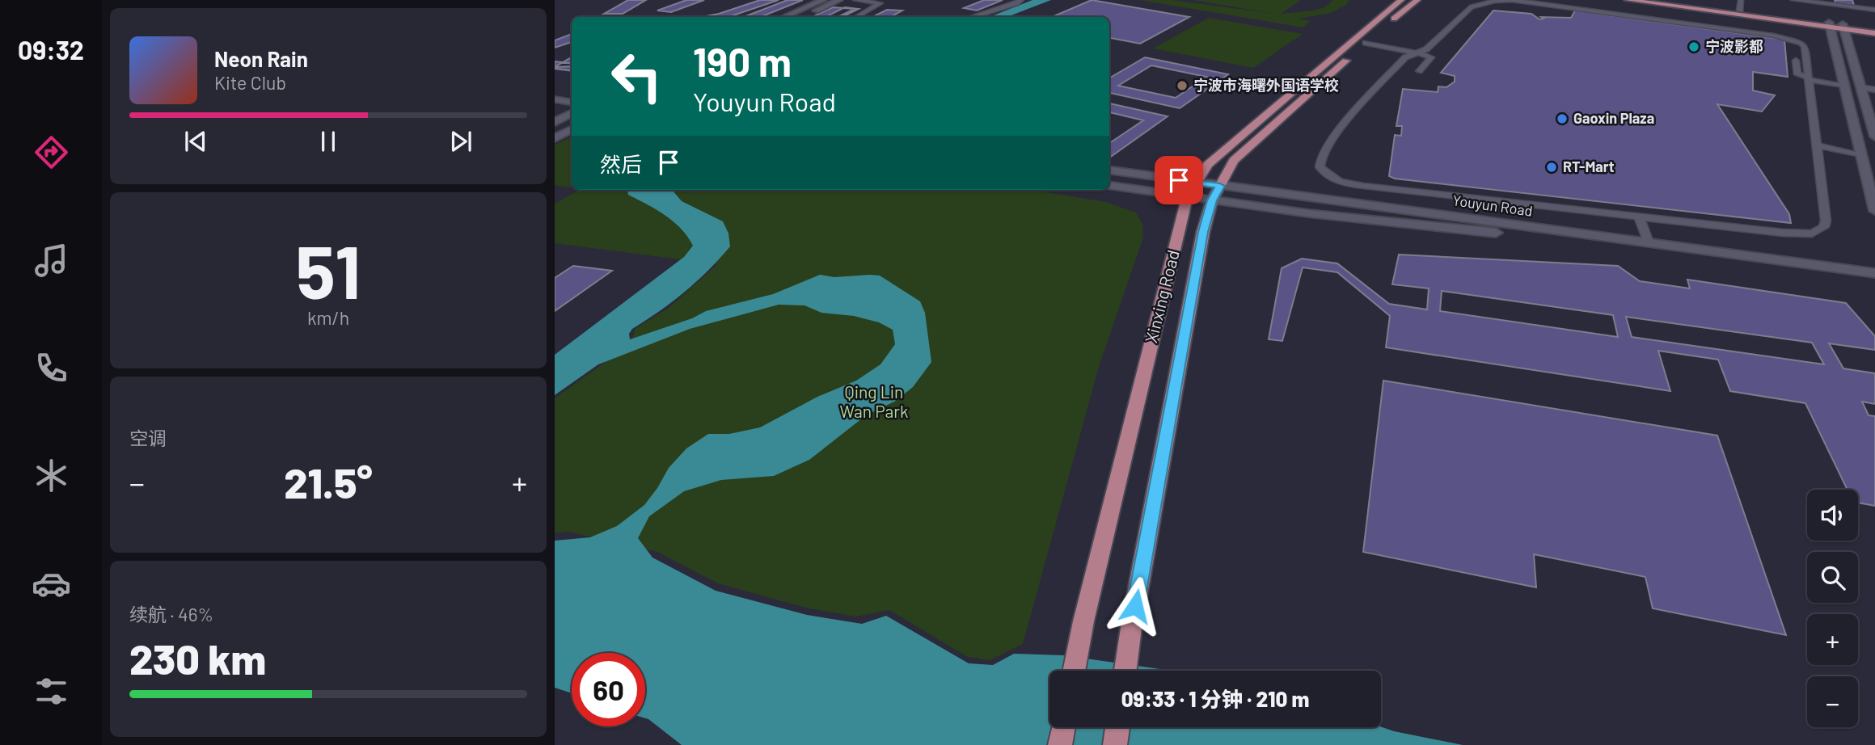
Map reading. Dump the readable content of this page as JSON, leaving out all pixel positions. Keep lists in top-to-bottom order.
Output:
{
  "streets": {
    "main road": ["Xinxing Road"],
    "street": ["Youyun Road"]
  },
  "crossings": [
    ["Youyun Road", "Xinxing Road"]
  ],
  "parks": ["Qing Lin Wan Park"],
  "places": [
    "宁波影都",
    "宁波市海曙外国语学校",
    "Gaoxin Plaza",
    "RT-Mart"
  ],
  "page": {
    "tabs": "09:32",
    "turn": ["190 m", "Youyun Road"],
    "song": ["Neon Rain", "Kite Club"],
    "then": "然后",
    "tile": [
      ["51", "km/h"],
      "空调",
      ["续航 · 46%", "230 km"]
    ],
    "heat": ["−", "21.5°", "+"],
    "map_buttons": ["+", "−"],
    "limit": "60",
    "trip": "09:33 · 1 分钟 · 210 m"
  }
}
